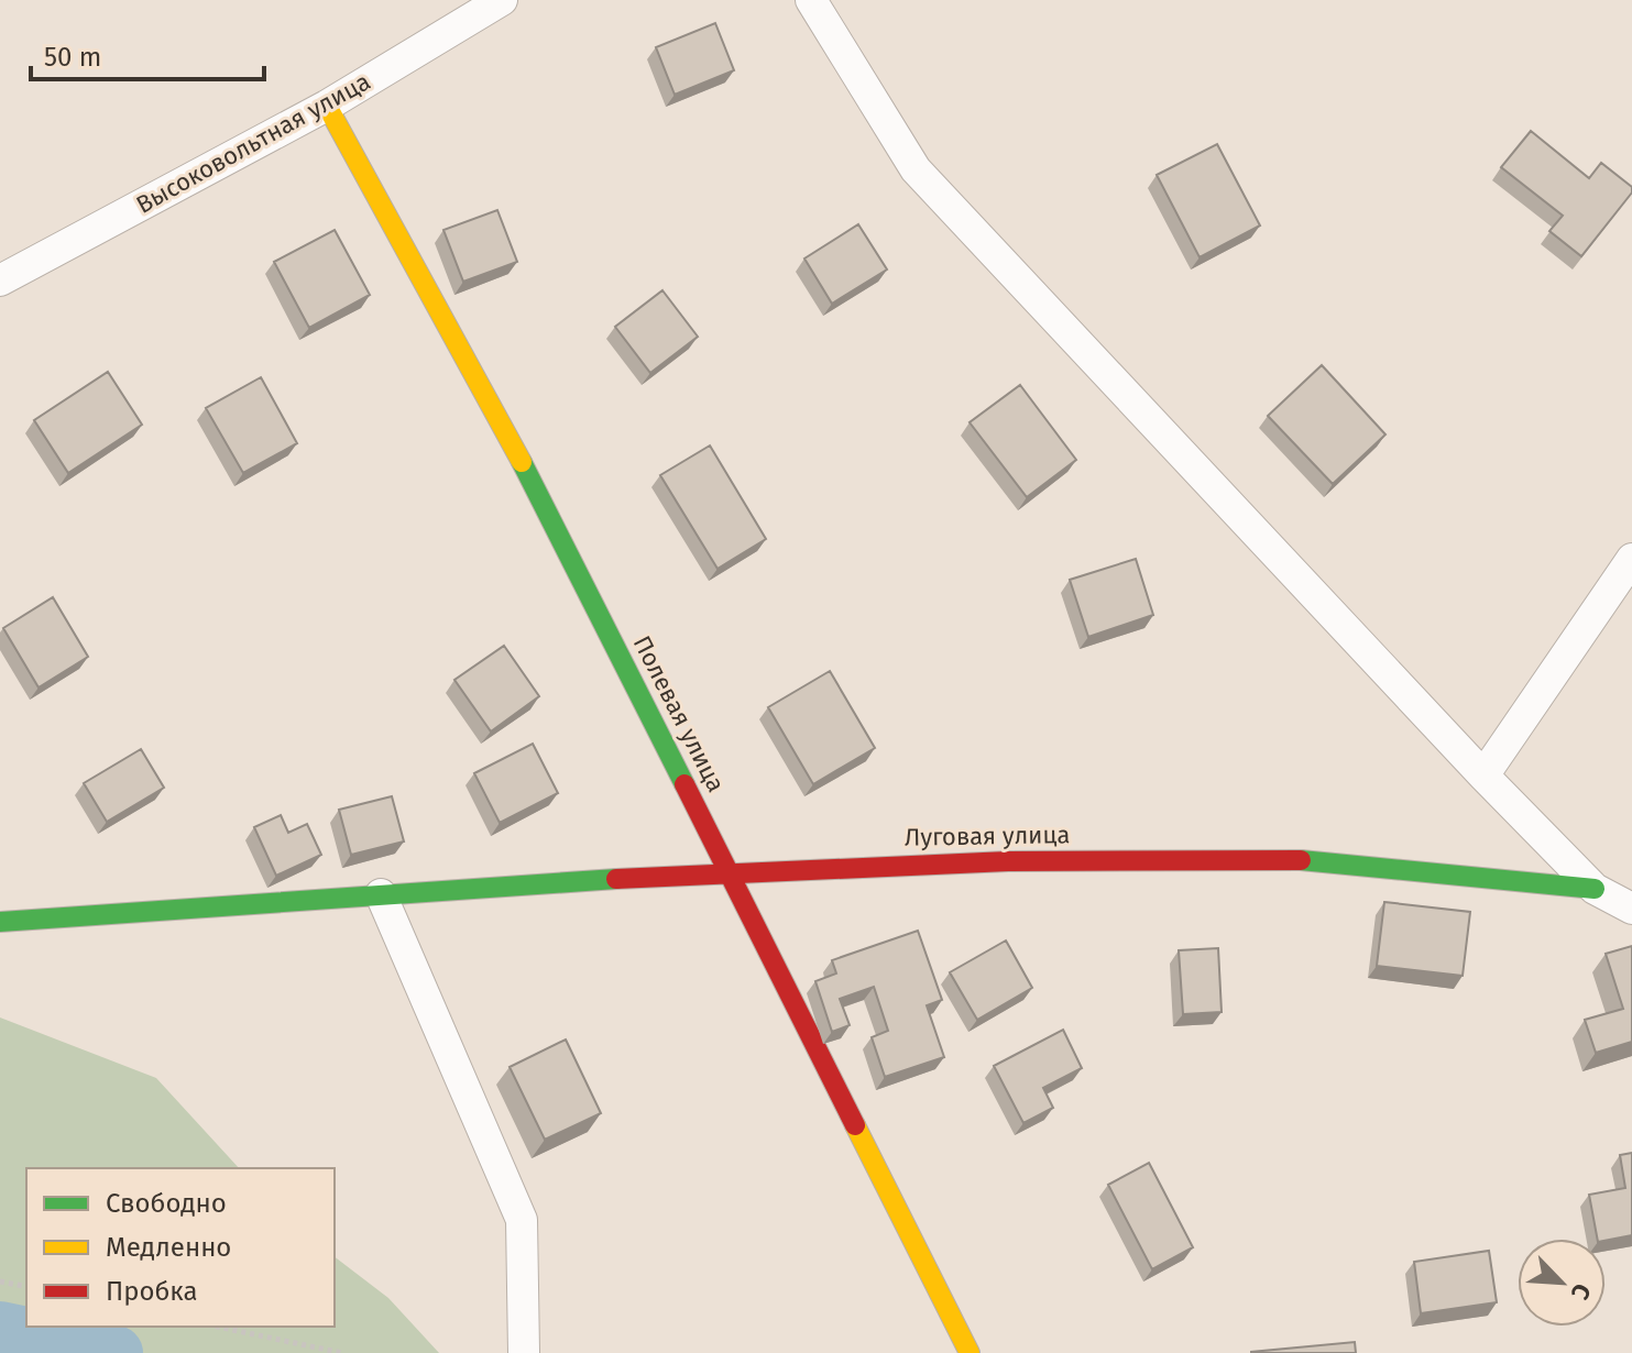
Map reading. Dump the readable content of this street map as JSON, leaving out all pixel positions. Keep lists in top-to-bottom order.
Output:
{
  "streets": {
    "street": ["Высоковольтная улица", "Полевая улица", "Луговая улица"]
  },
  "crossings": [
    ["Высоковольтная улица", "Полевая улица"],
    ["Полевая улица", "Луговая улица"]
  ],
  "legend": ["Свободно", "Медленно", "Пробка"],
  "scale_bar": "50 m",
  "north": "bottom right"
}
